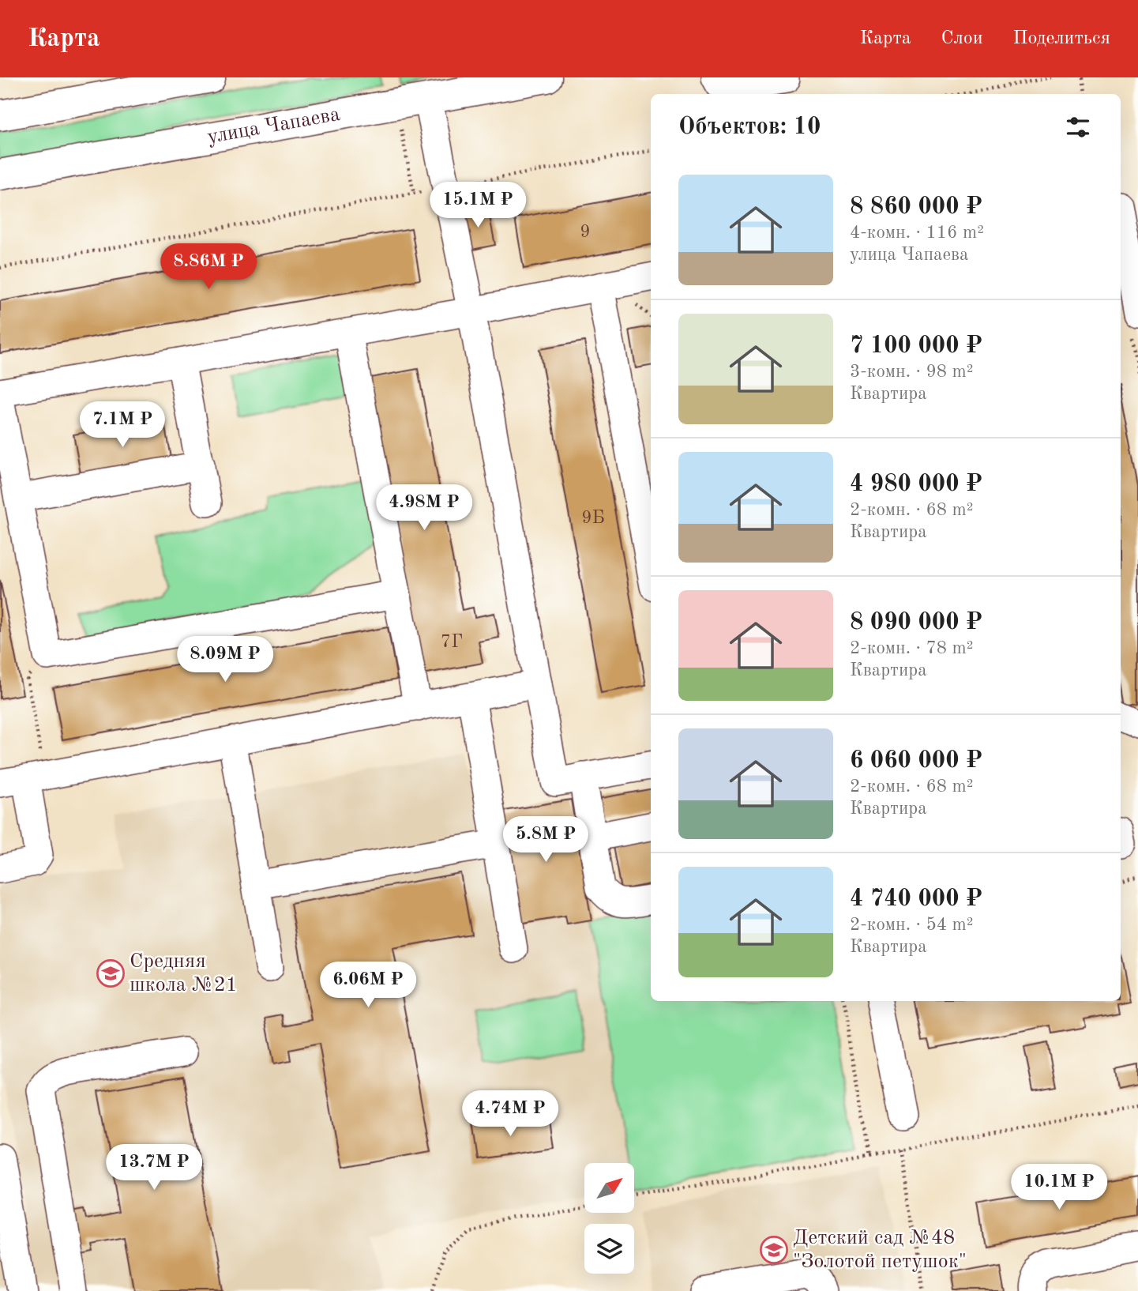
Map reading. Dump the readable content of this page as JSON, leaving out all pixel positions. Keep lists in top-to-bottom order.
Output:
{
  "streets": {
    "main road": ["улица Чапаева"]
  },
  "places": {
    "school or university": ["Средняя школа №21", "Детский сад №48 \"Золотой петушок\""]
  },
  "house_numbers": ["9", "9Б", "7Г"],
  "north": "top right",
  "page": {
    "header": "Карта",
    "nav": ["Карта", "Слои", "Поделиться"],
    "heading": "Объектов: 10",
    "list": [
      {
        "name": "8 860 000 ₽",
        "note": "4-комн. · 116 m² · улица Чапаева"
      },
      {
        "name": "7 100 000 ₽",
        "note": "3-комн. · 98 m² · Квартира"
      },
      {
        "name": "4 980 000 ₽",
        "note": "2-комн. · 68 m² · Квартира"
      },
      {
        "name": "8 090 000 ₽",
        "note": "2-комн. · 78 m² · Квартира"
      },
      {
        "name": "6 060 000 ₽",
        "note": "2-комн. · 68 m² · Квартира"
      },
      {
        "name": "4 740 000 ₽",
        "note": "2-комн. · 54 m² · Квартира"
      }
    ],
    "price": [
      "15.1M ₽",
      "8.86M ₽",
      "7.1M ₽",
      "4.98M ₽",
      "8.09M ₽",
      "5.8M ₽",
      "6.06M ₽",
      "4.74M ₽",
      "13.7M ₽",
      "10.1M ₽"
    ]
  }
}
